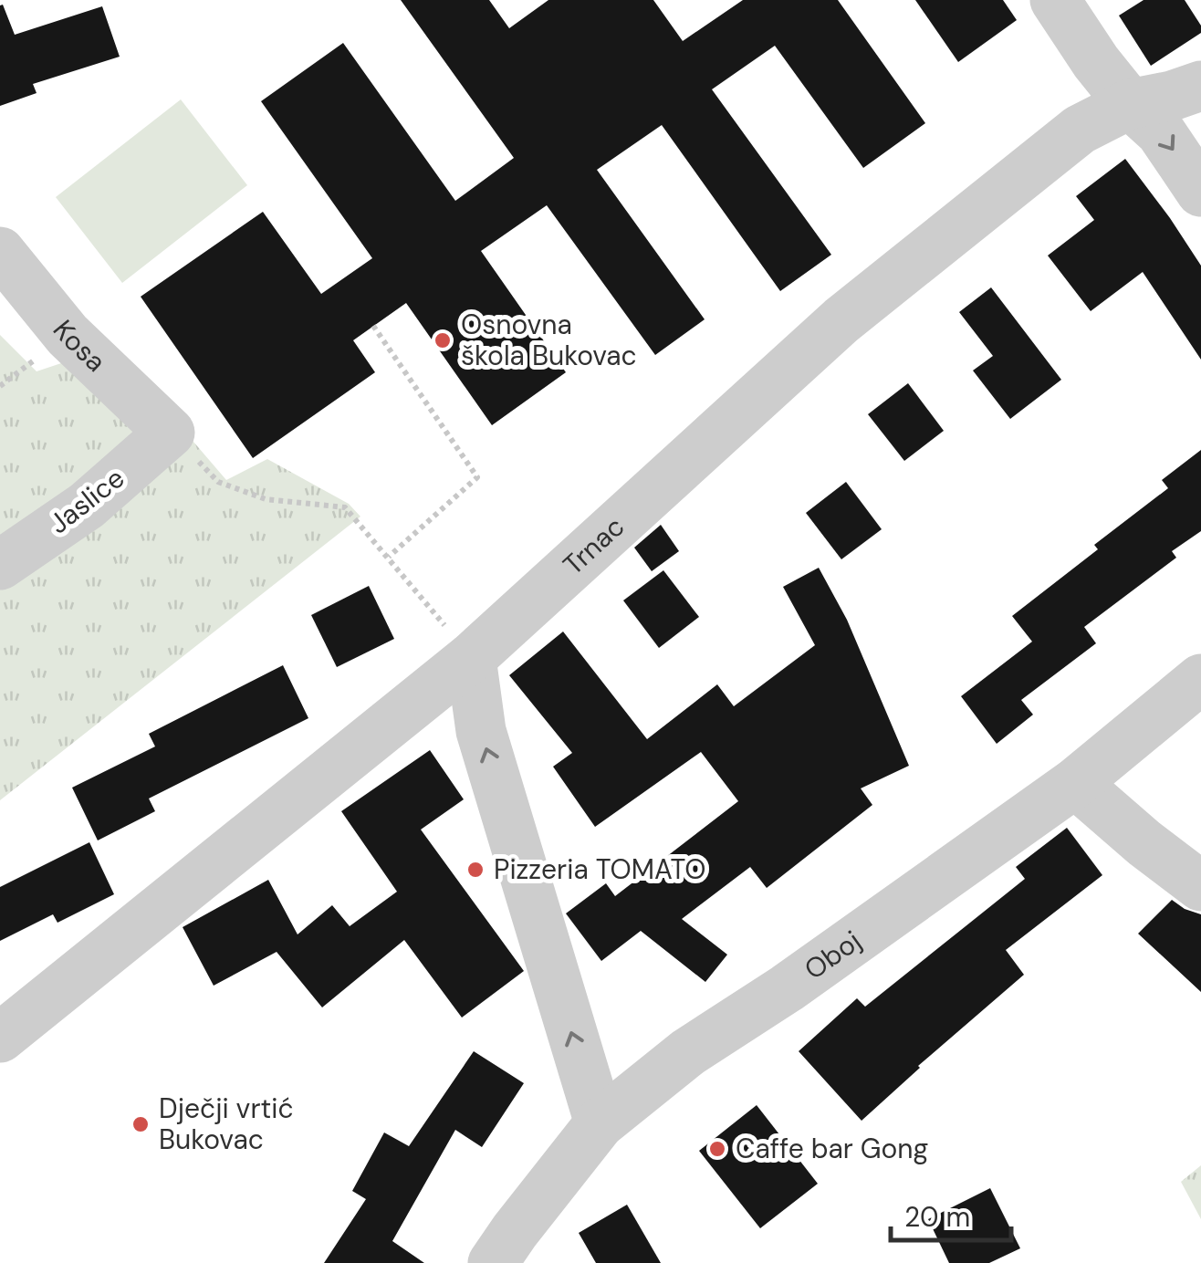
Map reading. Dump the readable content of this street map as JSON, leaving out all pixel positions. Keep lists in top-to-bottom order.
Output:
{
  "streets": {
    "street": [
      "Kosa",
      "Jaslice",
      "Trnac",
      "Oboj"
    ]
  },
  "crossings": [
    ["Kosa", "Jaslice"]
  ],
  "places": [
    "Osnovna škola Bukovac",
    "Pizzeria TOMATO",
    "Dječji vrtić Bukovac",
    "Caffe bar Gong"
  ],
  "scale_bar": "20 m"
}
